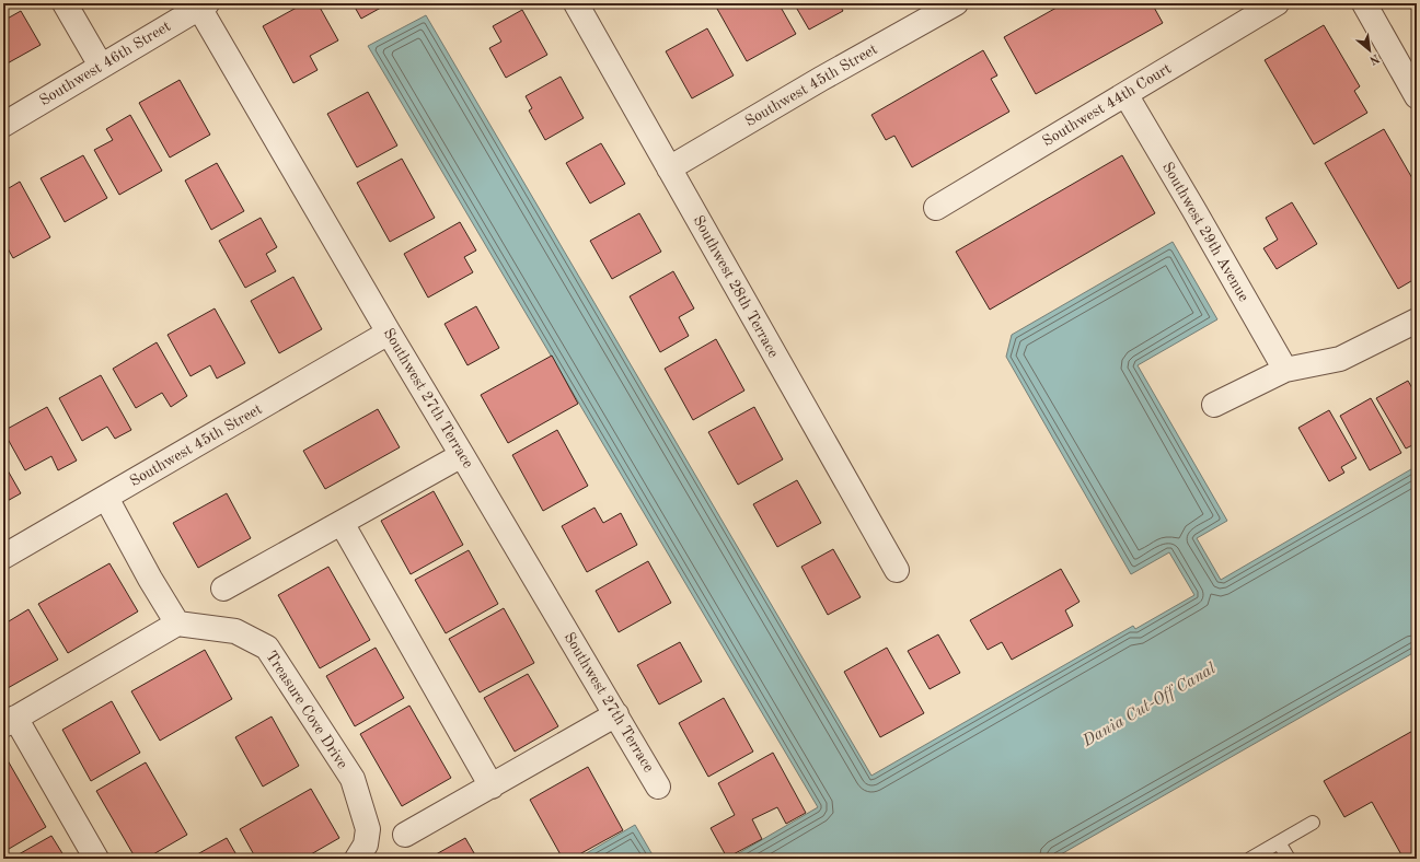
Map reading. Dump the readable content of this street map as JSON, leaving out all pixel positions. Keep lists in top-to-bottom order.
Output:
{
  "streets": {
    "street": [
      "Southwest 46th Street",
      "Southwest 45th Street",
      "Southwest 44th Court",
      "Southwest 29th Avenue",
      "Southwest 28th Terrace",
      "Southwest 27th Terrace",
      "Treasure Cove Drive"
    ]
  },
  "crossings": [
    ["Southwest 46th Street", "Southwest 27th Terrace"],
    ["Southwest 45th Street", "Southwest 28th Terrace"],
    ["Southwest 45th Street", "Southwest 27th Terrace"],
    ["Southwest 44th Court", "Southwest 29th Avenue"]
  ],
  "water": ["Dania Cut-Off Canal"],
  "north": "bottom right"
}
